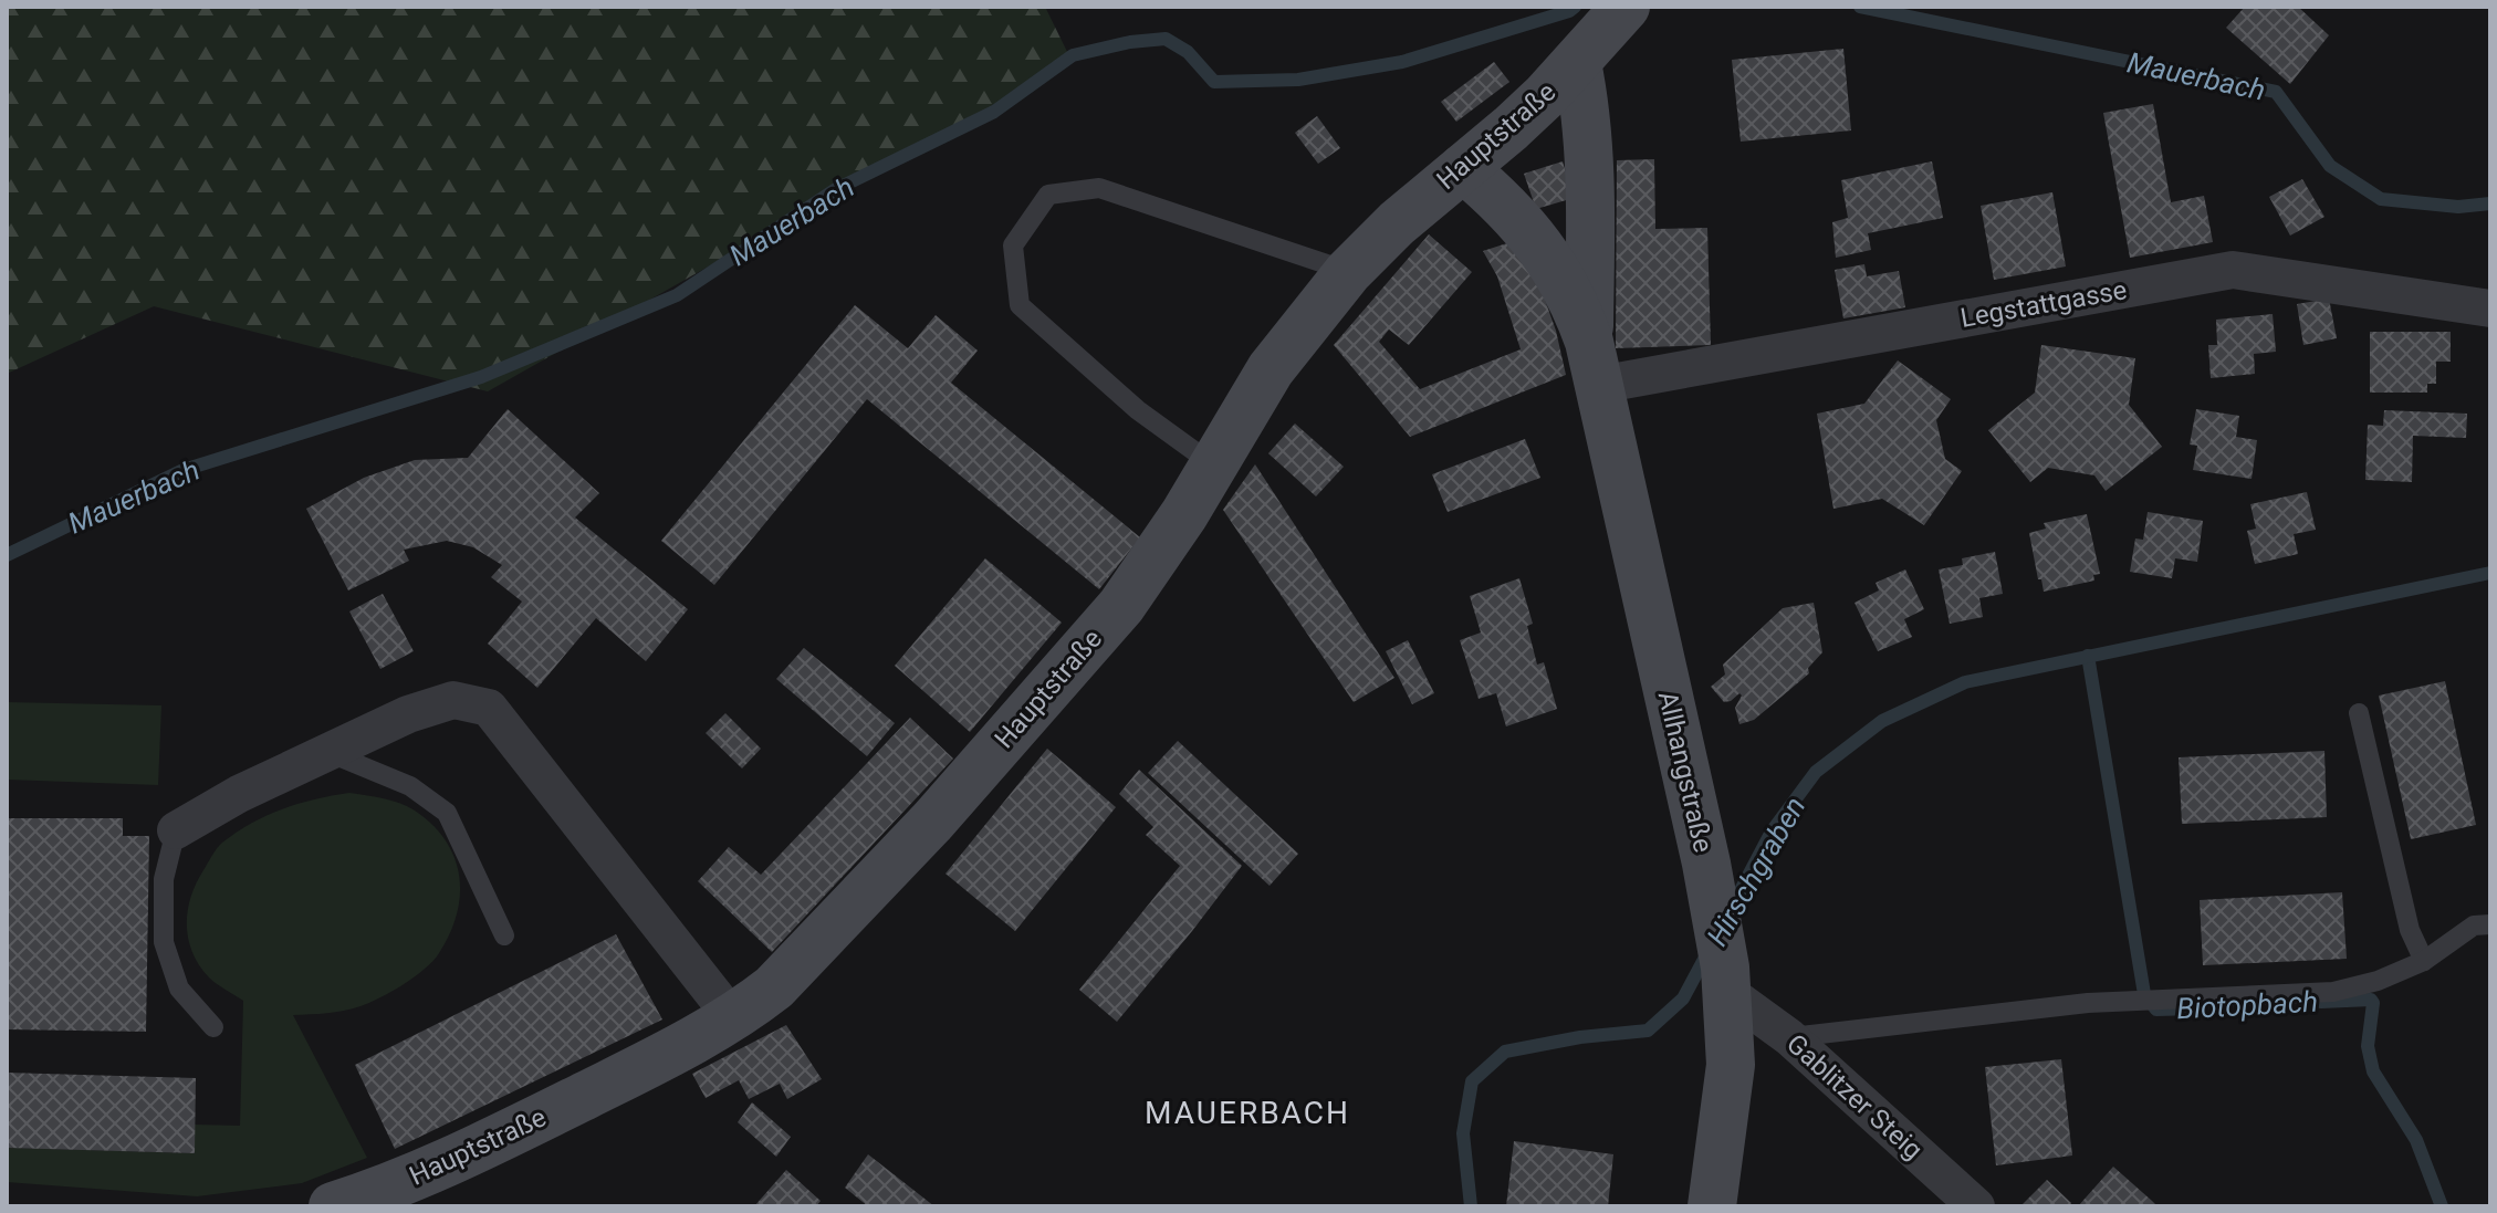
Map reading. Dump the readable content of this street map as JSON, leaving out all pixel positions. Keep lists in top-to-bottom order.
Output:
{
  "streets": {
    "main road": ["Hauptstraße", "Allhangstraße"],
    "street": ["Legstattgasse", "Gablitzer Steig"]
  },
  "crossings": [
    ["Hauptstraße", "Allhangstraße"],
    ["Legstattgasse", "Allhangstraße"],
    ["Allhangstraße", "Gablitzer Steig"]
  ],
  "districts": ["MAUERBACH"],
  "water": ["Mauerbach", "Hirschgraben", "Biotopbach"]
}
